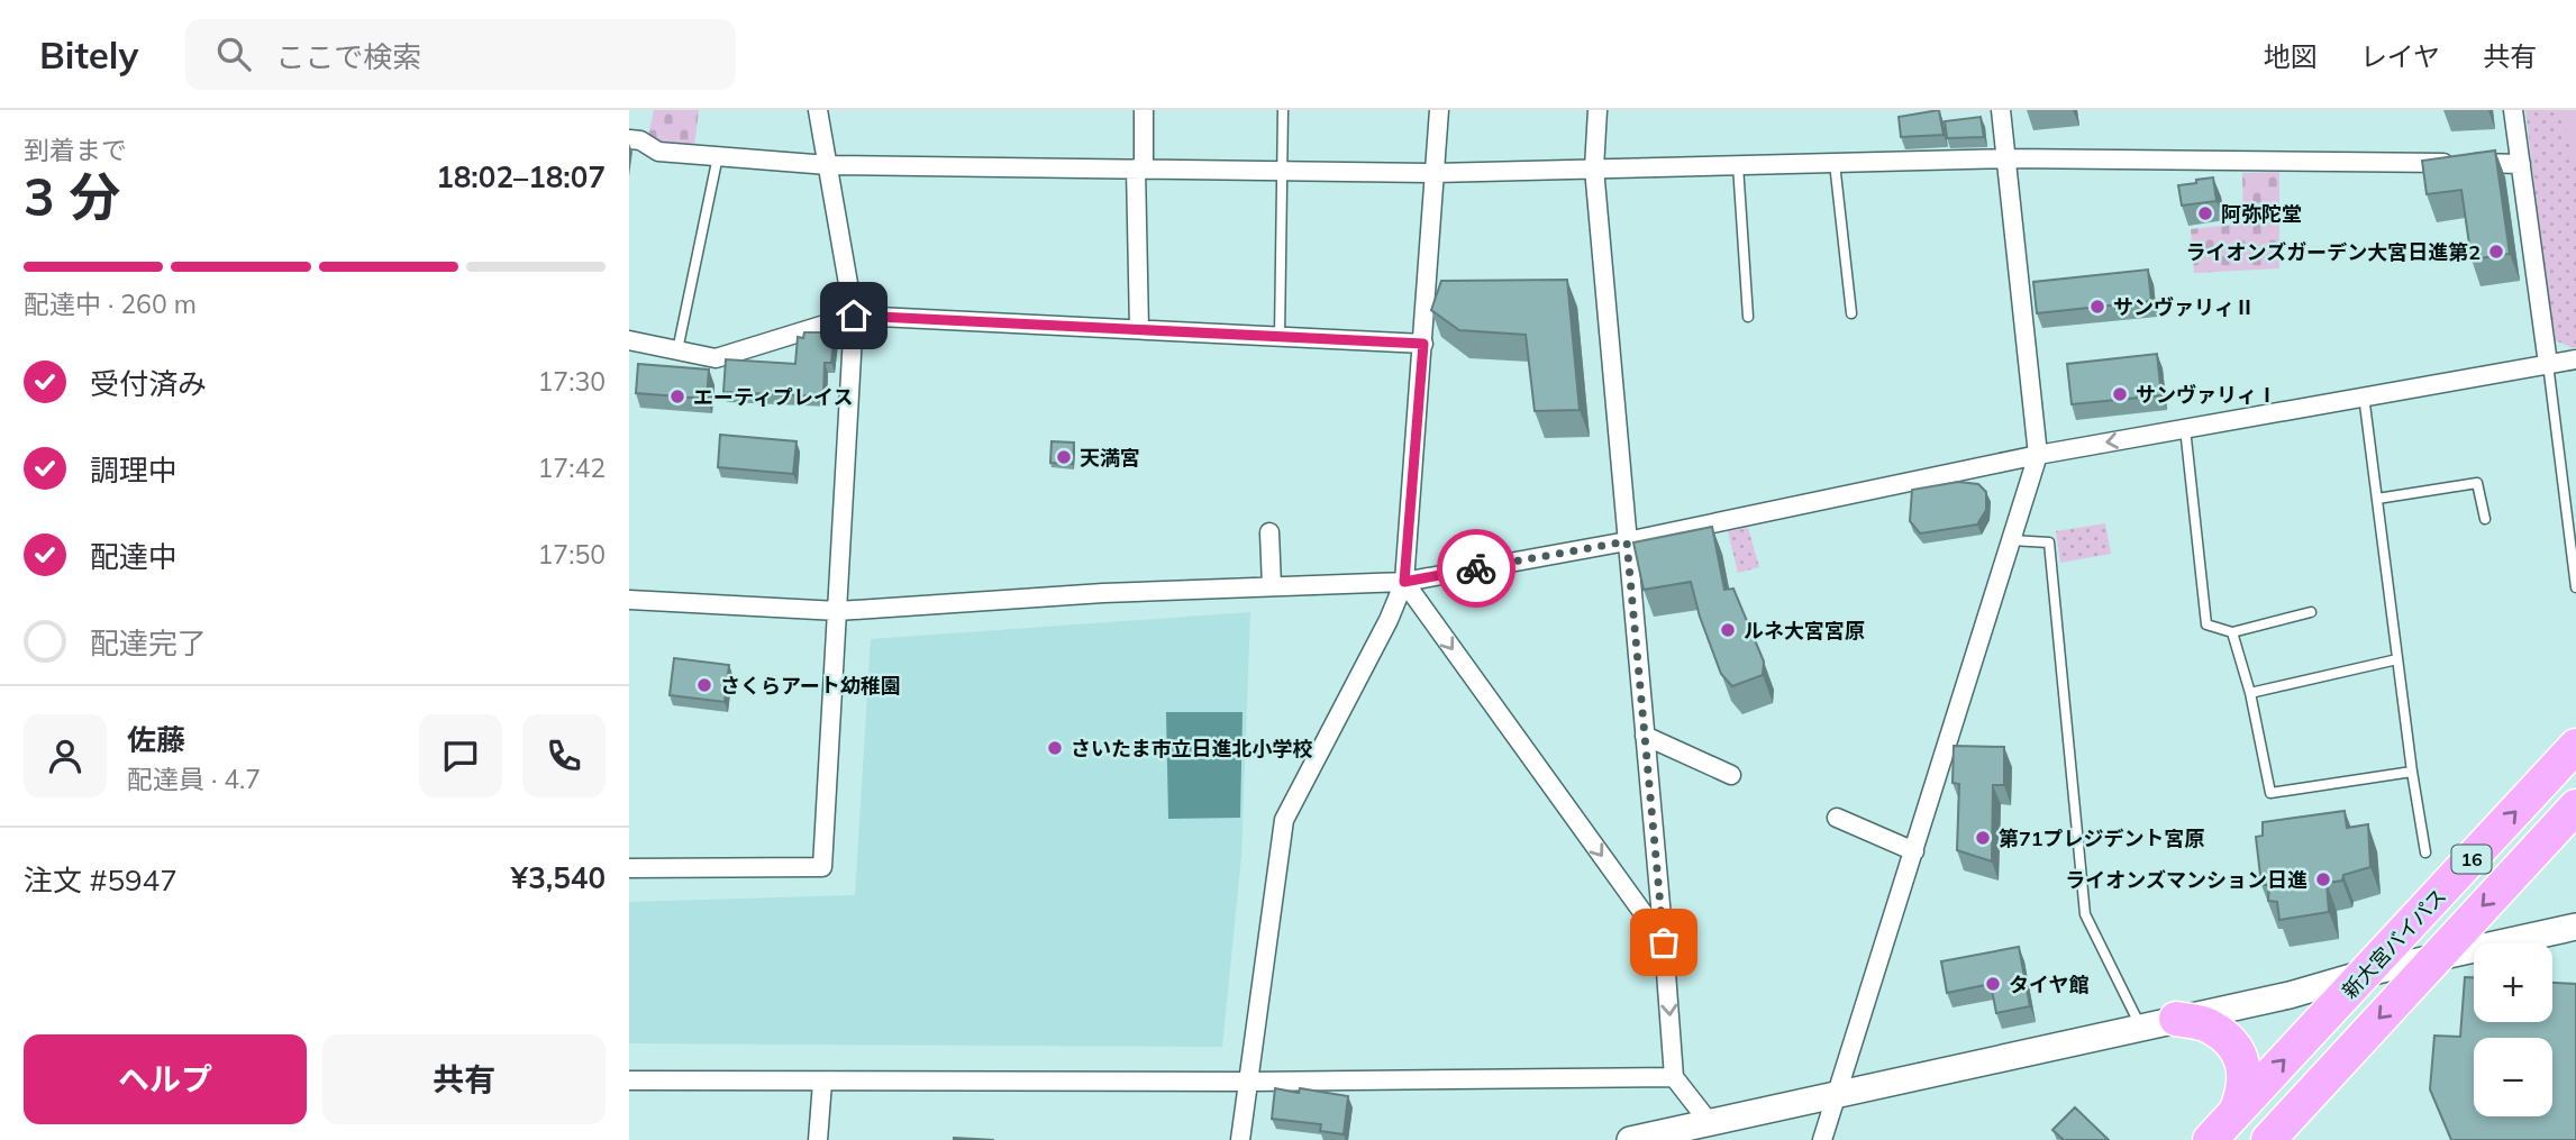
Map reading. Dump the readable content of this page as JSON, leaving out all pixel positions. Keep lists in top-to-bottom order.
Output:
{
  "streets": {
    "highway": ["16", "新大宮バイパス"]
  },
  "places": [
    "阿弥陀堂",
    "ライオンズガーデン大宮日進第2",
    "サンヴァリィⅡ",
    "サンヴァリィⅠ",
    "エーティプレイス",
    "天満宮",
    "ルネ大宮宮原",
    "さくらアート幼稚園",
    "さいたま市立日進北小学校",
    "第71プレジデント宮原",
    "ライオンズマンション日進",
    "タイヤ館"
  ],
  "page": {
    "header": "Bitely",
    "search": "ここで検索",
    "nav": ["地図", "レイヤ", "共有"],
    "heading": ["3 分", "到着まで", "18:02–18:07"],
    "panel": [
      "佐藤",
      "配達員 · 4.7",
      "注文 #5947",
      "¥3,540"
    ],
    "bar": "配達中 · 260 m",
    "list": [
      ["受付済み", "17:30"],
      ["調理中", "17:42"],
      ["配達中", "17:50"],
      "配達完了"
    ],
    "map_buttons": ["+", "−"],
    "buttons": ["ヘルプ", "共有"]
  }
}
